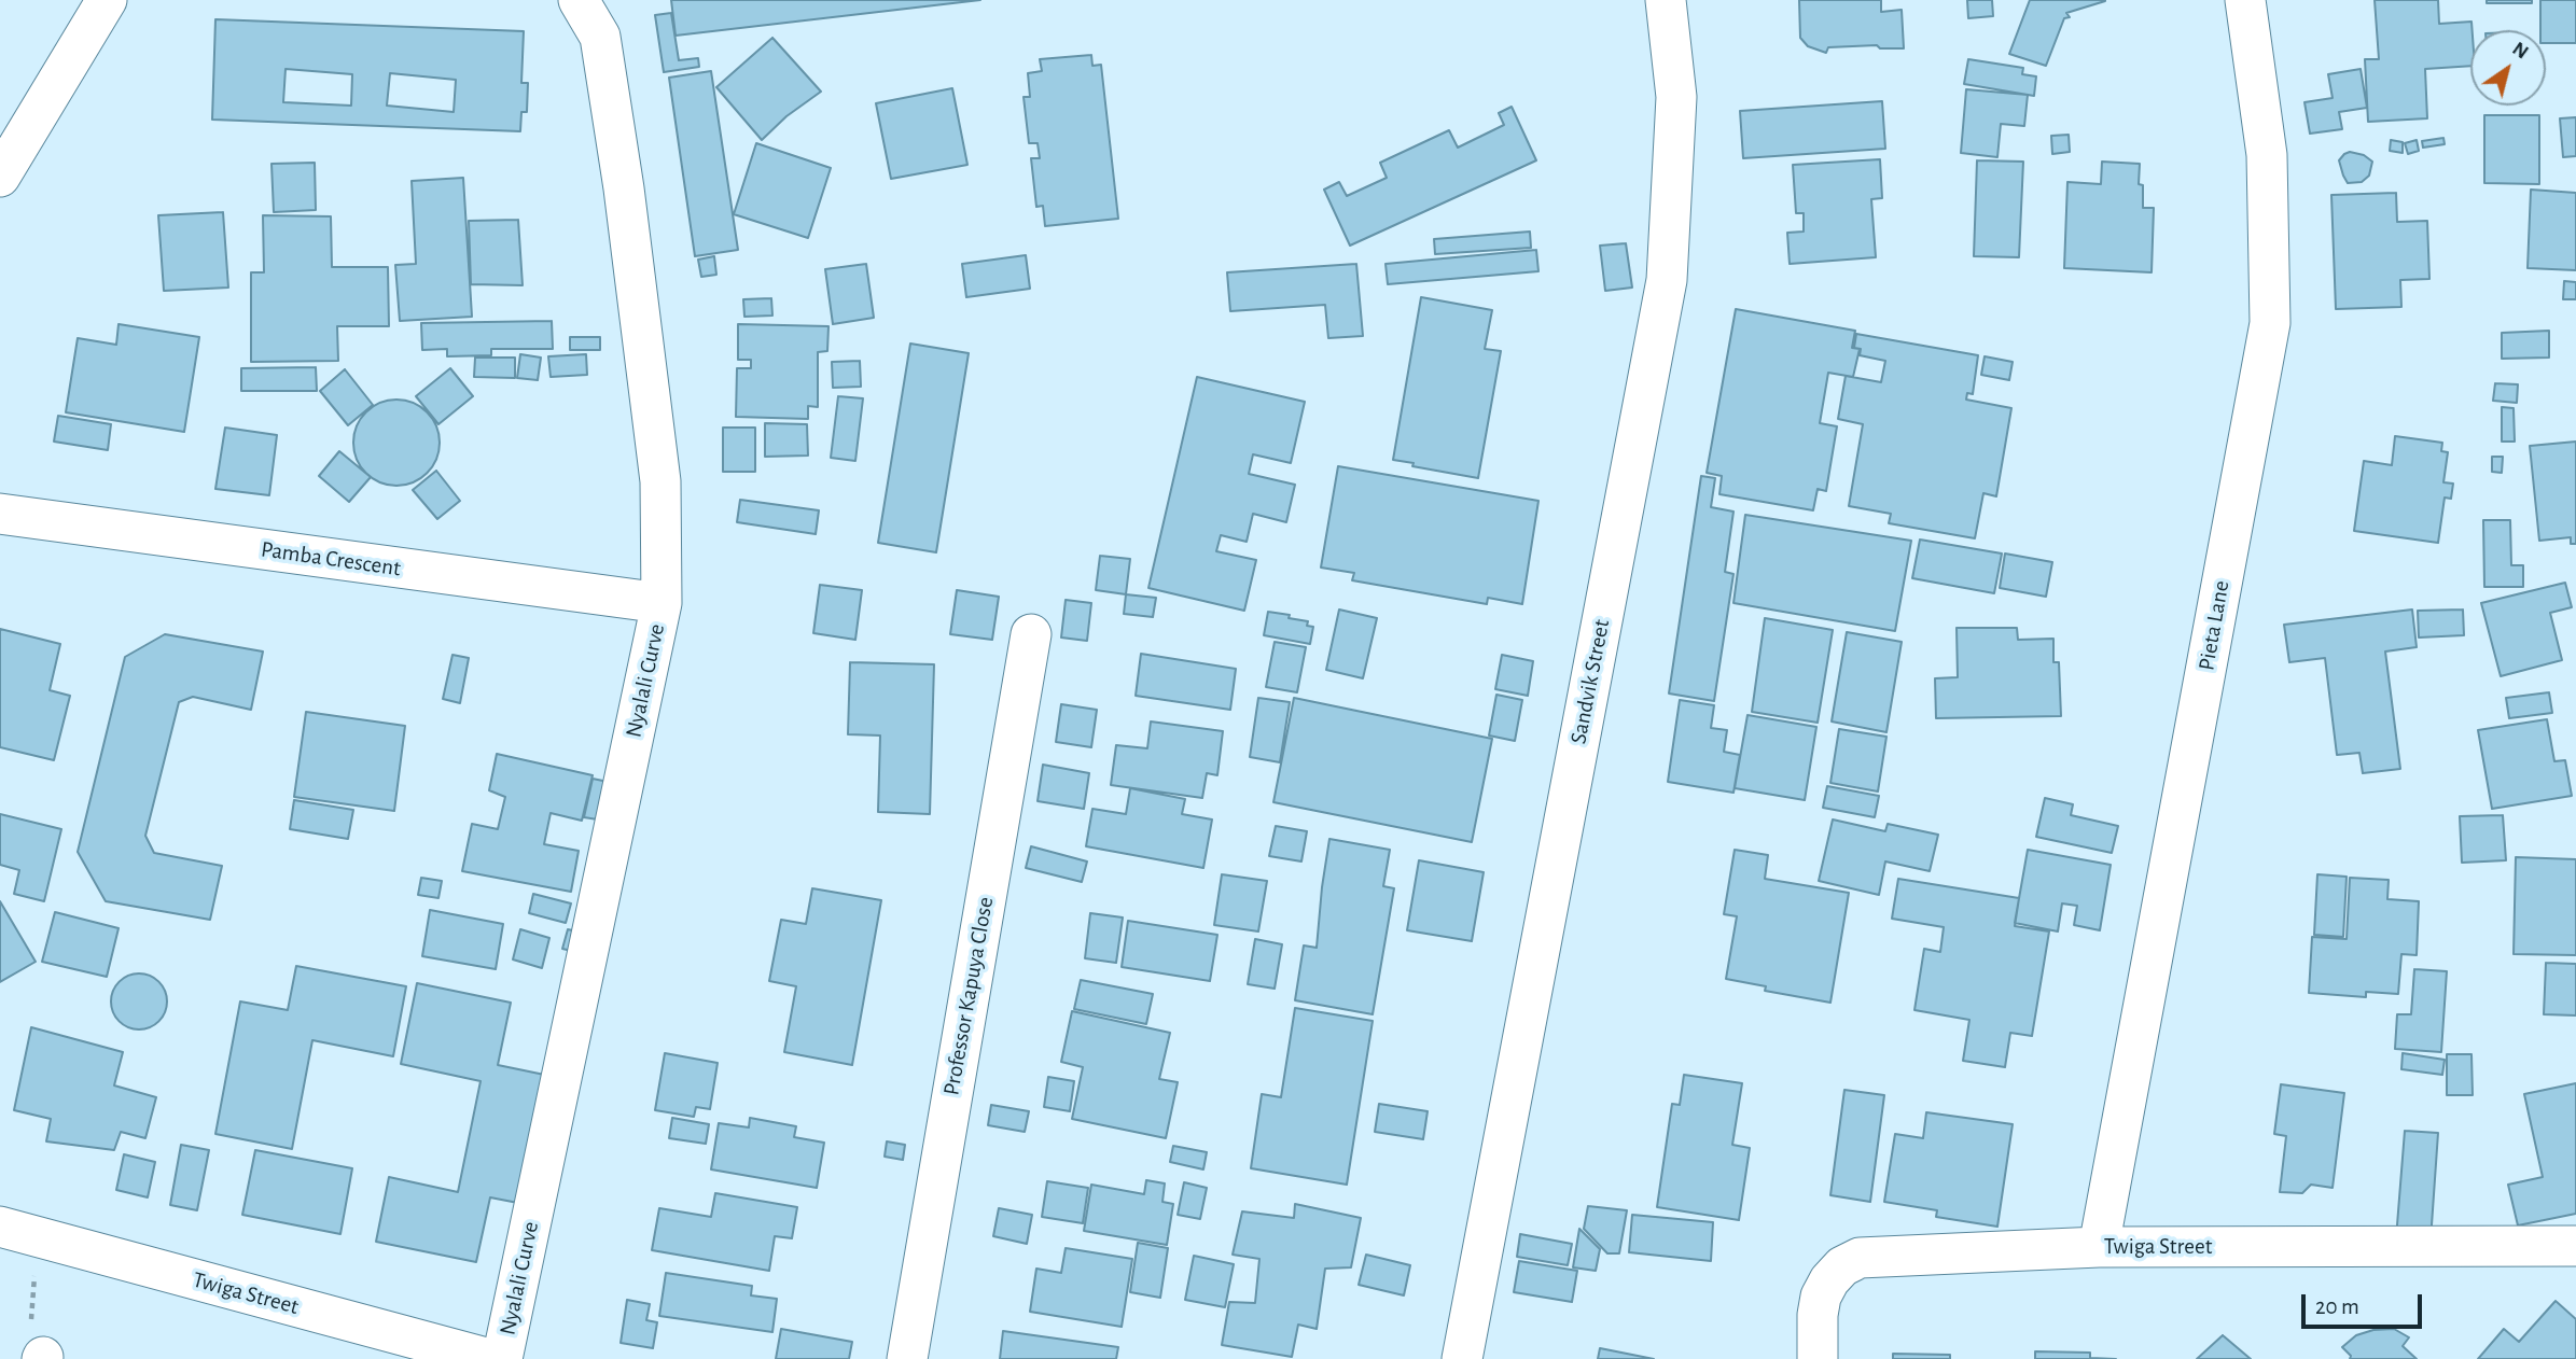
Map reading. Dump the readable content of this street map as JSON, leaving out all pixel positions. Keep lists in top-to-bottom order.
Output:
{
  "streets": {
    "street": [
      "Pamba Crescent",
      "Pieta Lane",
      "Nyalali Curve",
      "Sandvik Street",
      "Professor Kapuya Close",
      "Twiga Street"
    ]
  },
  "crossings": [
    ["Pamba Crescent", "Nyalali Curve"],
    ["Pieta Lane", "Twiga Street"]
  ],
  "scale_bar": "20 m",
  "north": "top right"
}
